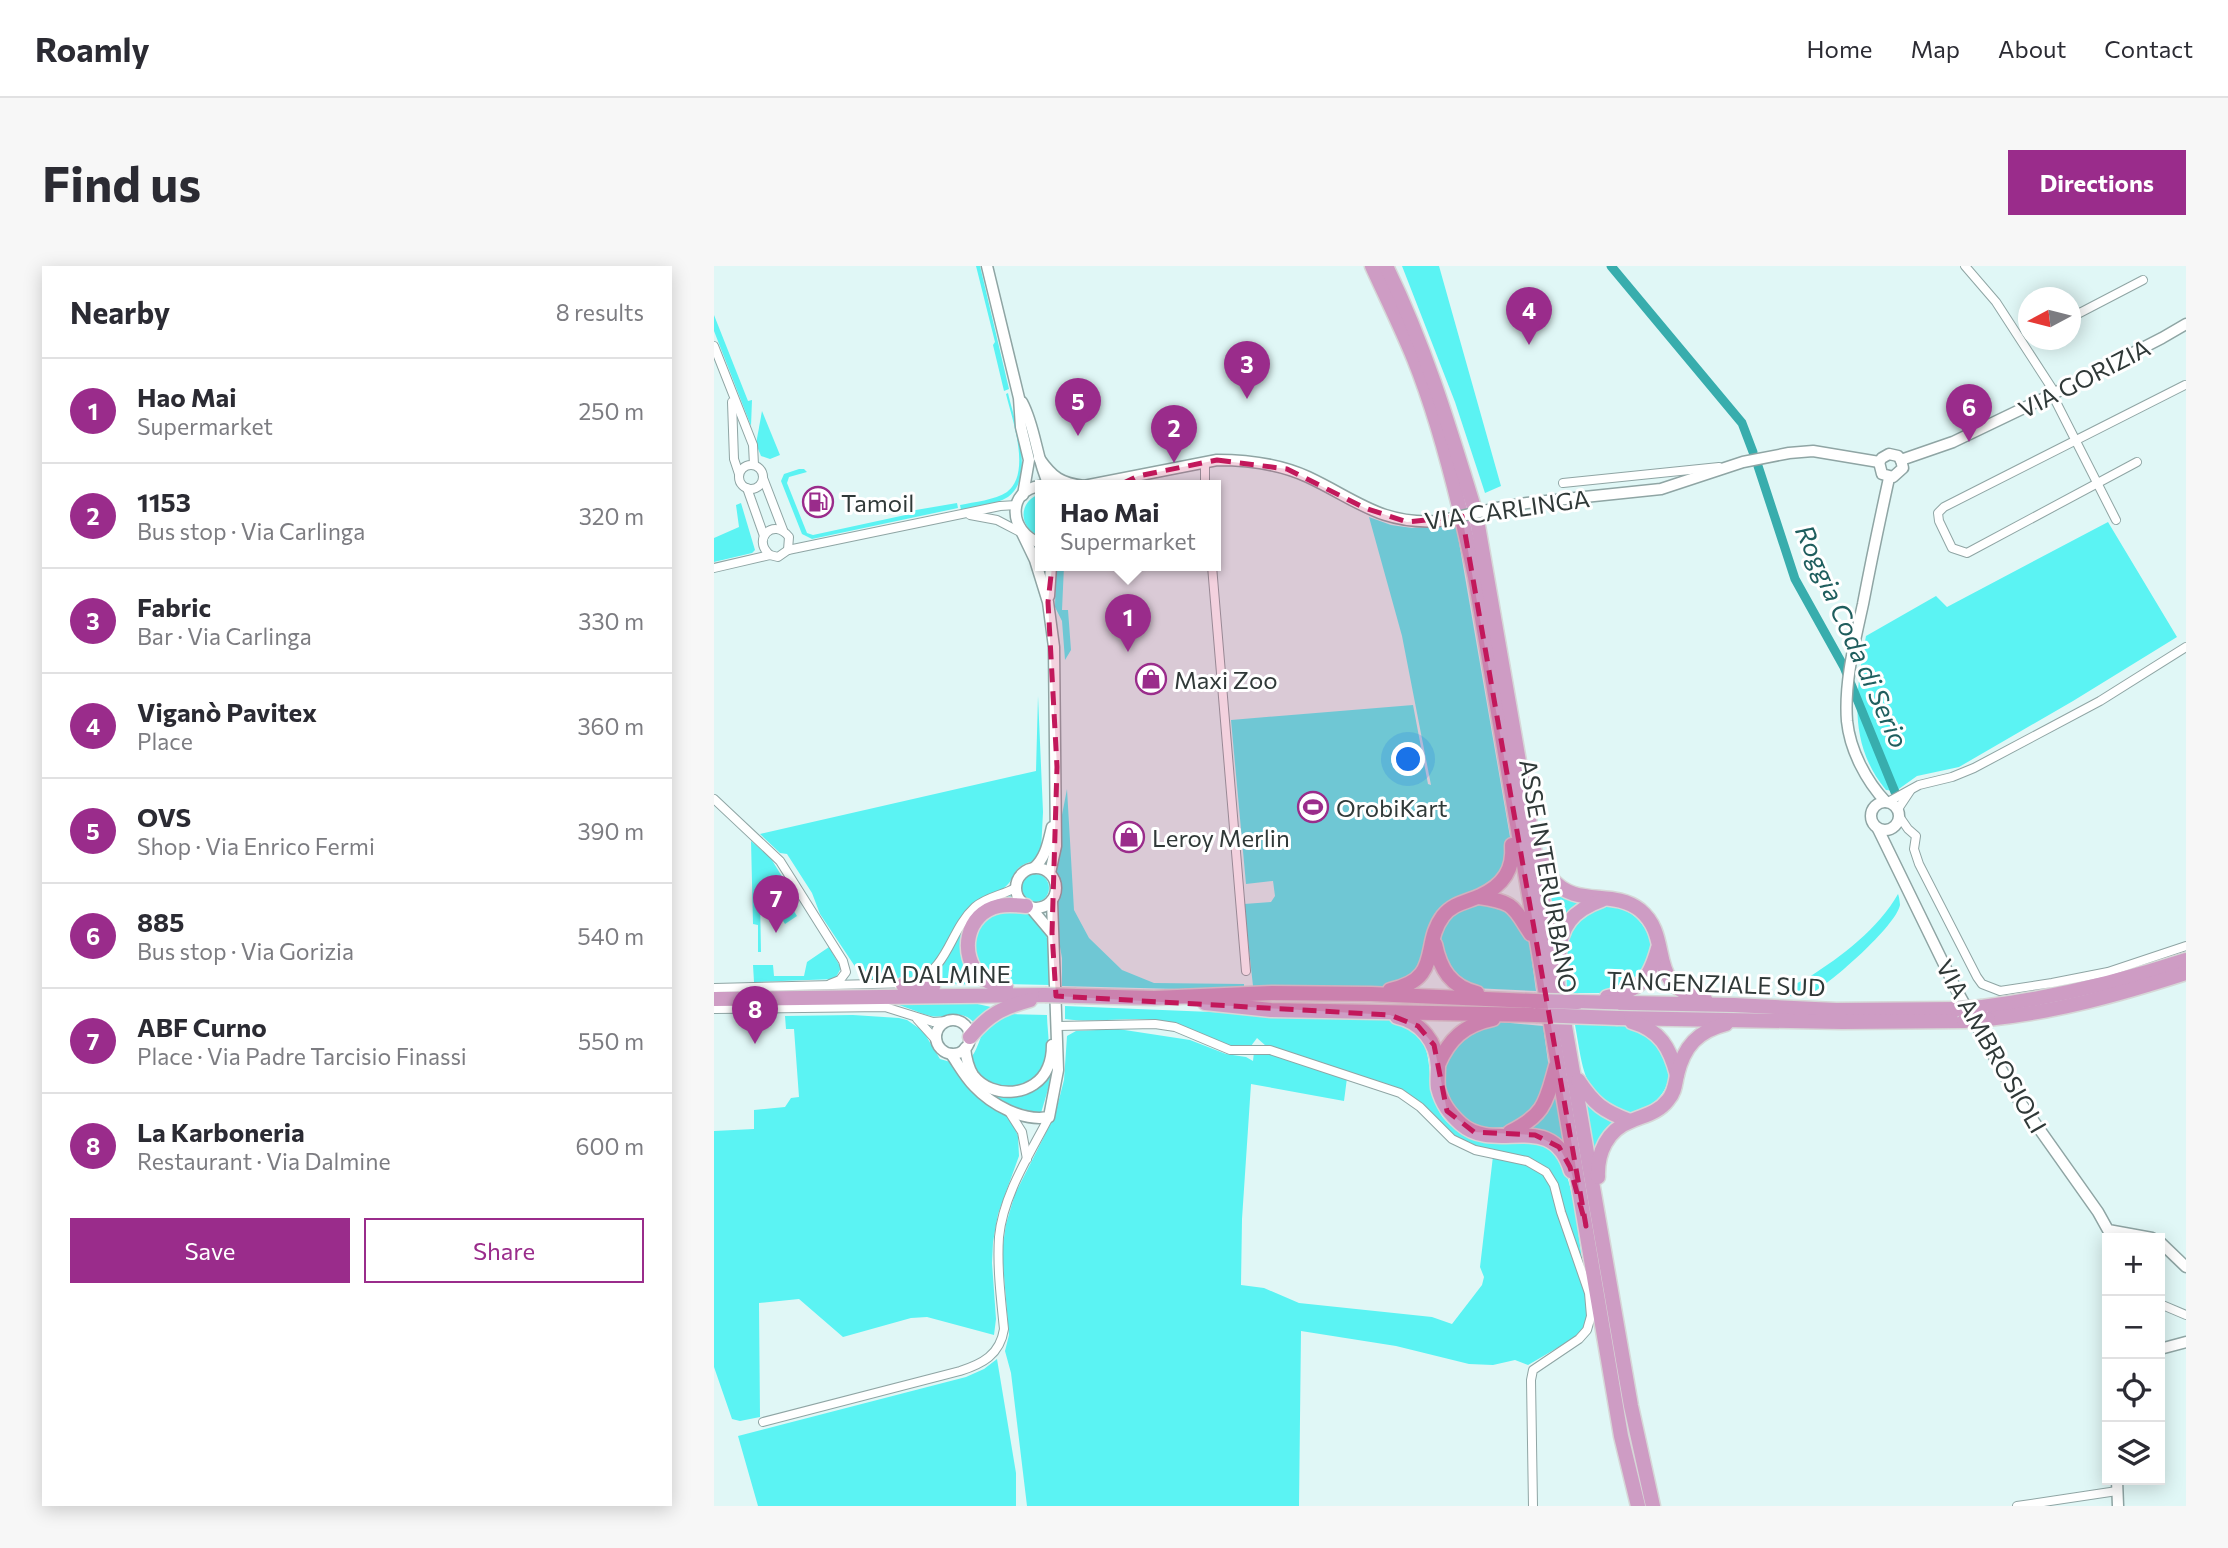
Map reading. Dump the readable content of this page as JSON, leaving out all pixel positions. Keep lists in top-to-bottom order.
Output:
{
  "streets": {
    "highway": ["ASSE INTERURBANO", "VIA DALMINE", "TANGENZIALE SUD"],
    "street": ["VIA GORIZIA", "VIA CARLINGA", "VIA AMBROSIOLI"]
  },
  "crossings": [
    ["VIA GORIZIA", "VIA CARLINGA"],
    ["VIA DALMINE", "TANGENZIALE SUD"]
  ],
  "water": ["Roggia Coda di Serio"],
  "places": {
    "fuel station": ["Tamoil"],
    "shop": ["Maxi Zoo", "Leroy Merlin"],
    "sports": ["OrobiKart"]
  },
  "north": "left",
  "page": {
    "header": "Roamly",
    "nav": [
      "Home",
      "Map",
      "About",
      "Contact"
    ],
    "buttons": [
      "Directions",
      ["Save", "Share"]
    ],
    "title": "Find us",
    "heading": ["Nearby", "8 results"],
    "pins": [
      "4",
      "3",
      "5",
      "6",
      "2",
      "1",
      "7",
      "8"
    ],
    "list": [
      {
        "mark": "1",
        "name": "Hao Mai",
        "note": "Supermarket",
        "value": "250 m"
      },
      {
        "mark": "2",
        "name": "1153",
        "note": "Bus stop · Via Carlinga",
        "value": "320 m"
      },
      {
        "mark": "3",
        "name": "Fabric",
        "note": "Bar · Via Carlinga",
        "value": "330 m"
      },
      {
        "mark": "4",
        "name": "Viganò Pavitex",
        "note": "Place",
        "value": "360 m"
      },
      {
        "mark": "5",
        "name": "OVS",
        "note": "Shop · Via Enrico Fermi",
        "value": "390 m"
      },
      {
        "mark": "6",
        "name": "885",
        "note": "Bus stop · Via Gorizia",
        "value": "540 m"
      },
      {
        "mark": "7",
        "name": "ABF Curno",
        "note": "Place · Via Padre Tarcisio Finassi",
        "value": "550 m"
      },
      {
        "mark": "8",
        "name": "La Karboneria",
        "note": "Restaurant · Via Dalmine",
        "value": "600 m"
      }
    ],
    "popup": ["Hao Mai", "Supermarket"],
    "map_buttons": ["+", "−"]
  }
}
